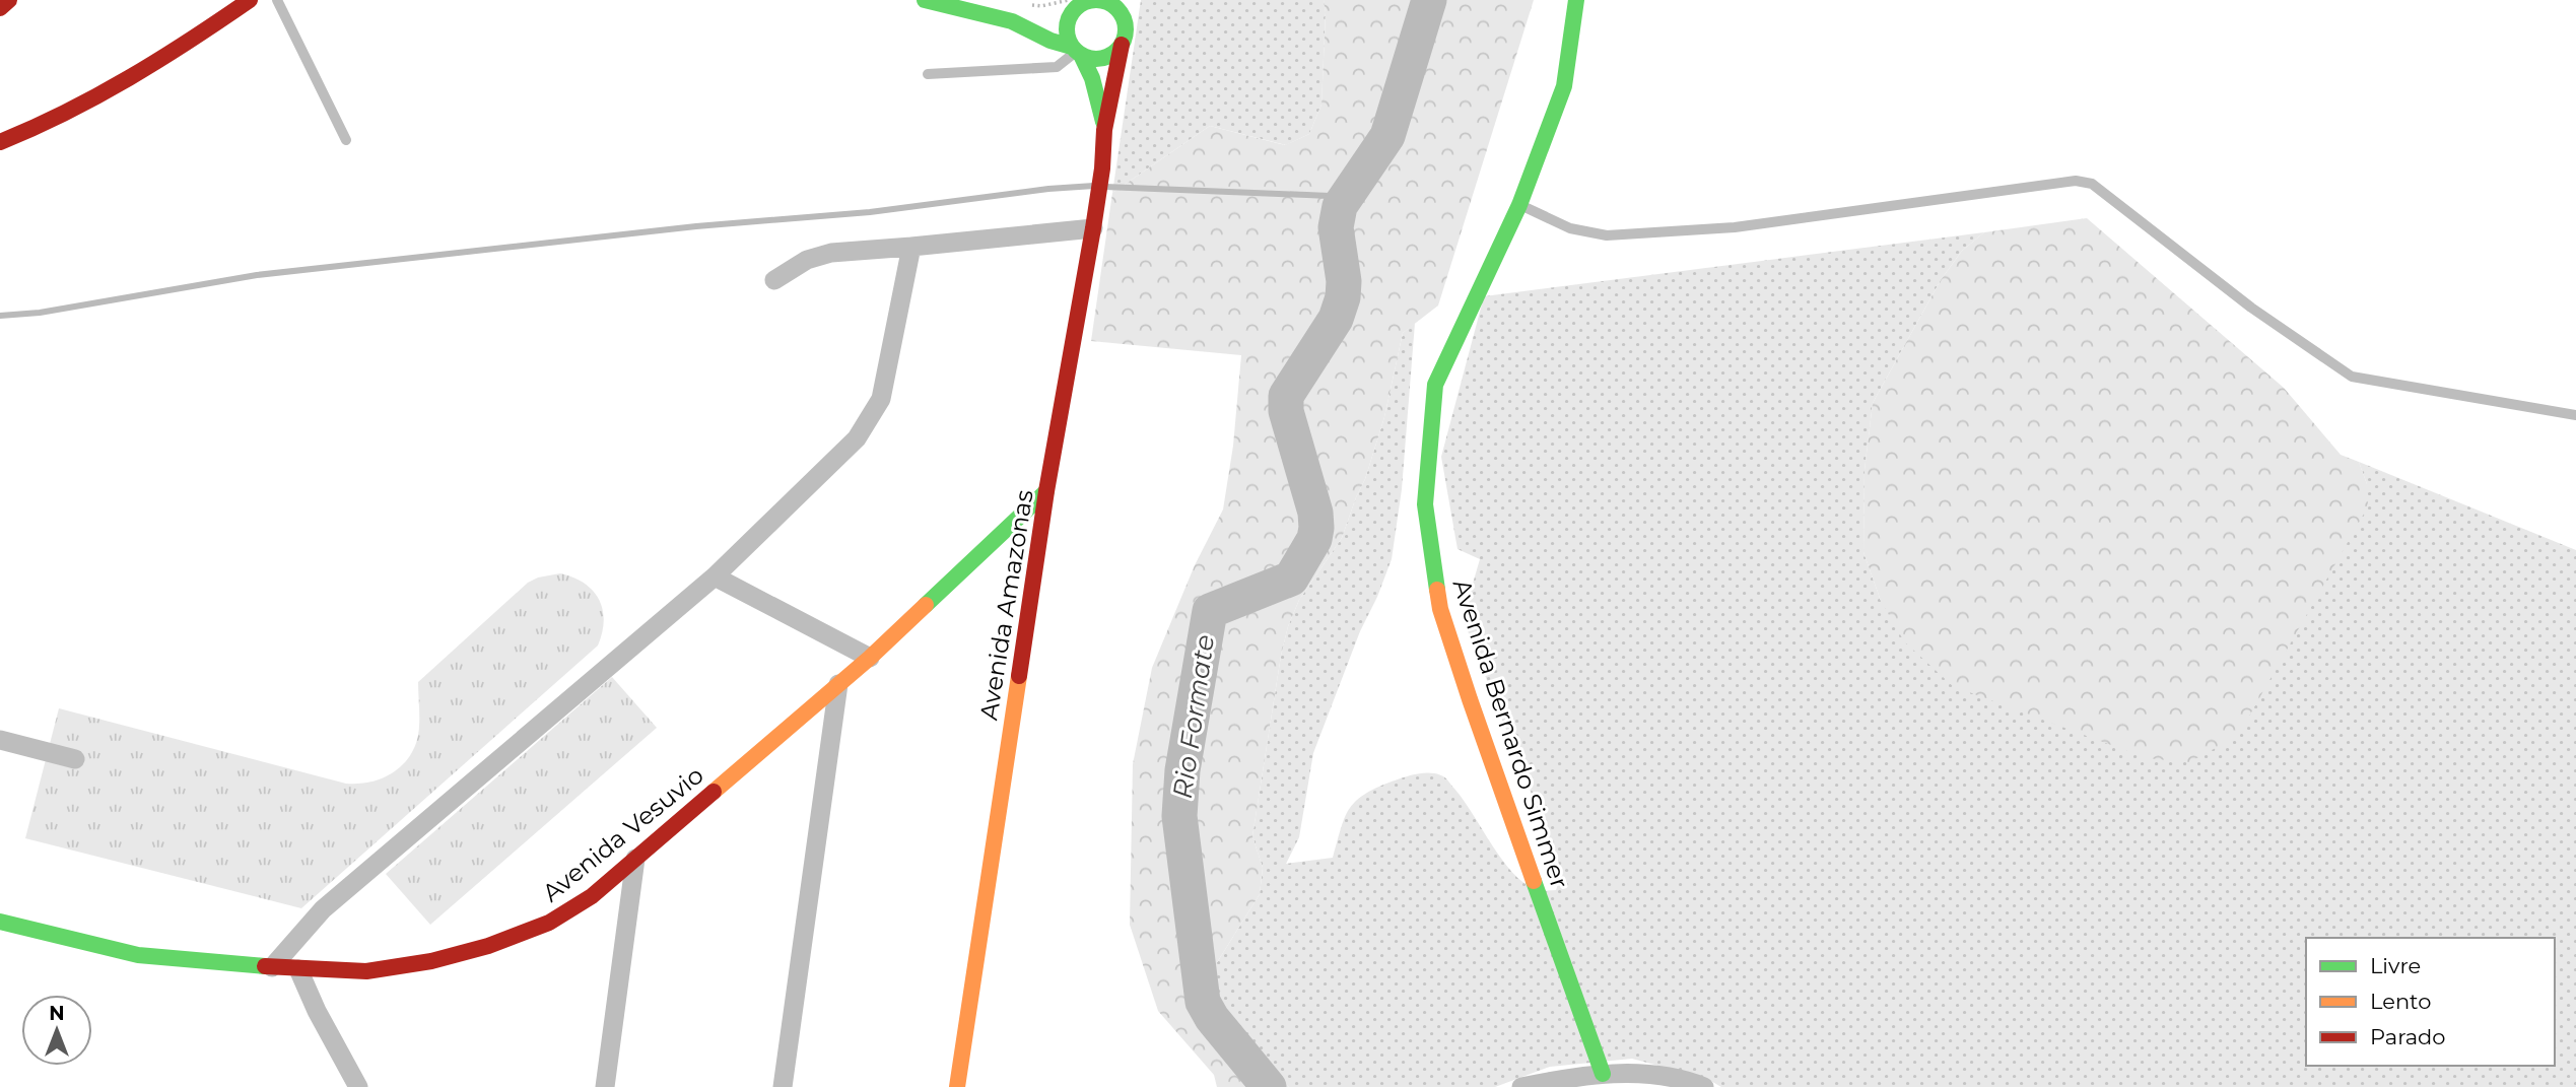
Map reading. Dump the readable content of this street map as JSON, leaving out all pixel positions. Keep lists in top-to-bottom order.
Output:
{
  "streets": {
    "street": ["Avenida Amazonas", "Avenida Bernardo Simmer", "Avenida Vesuvio"]
  },
  "crossings": [
    ["Avenida Amazonas", "Avenida Vesuvio"]
  ],
  "water": ["Rio Formate"],
  "legend": ["Livre", "Lento", "Parado"],
  "north": "top"
}
